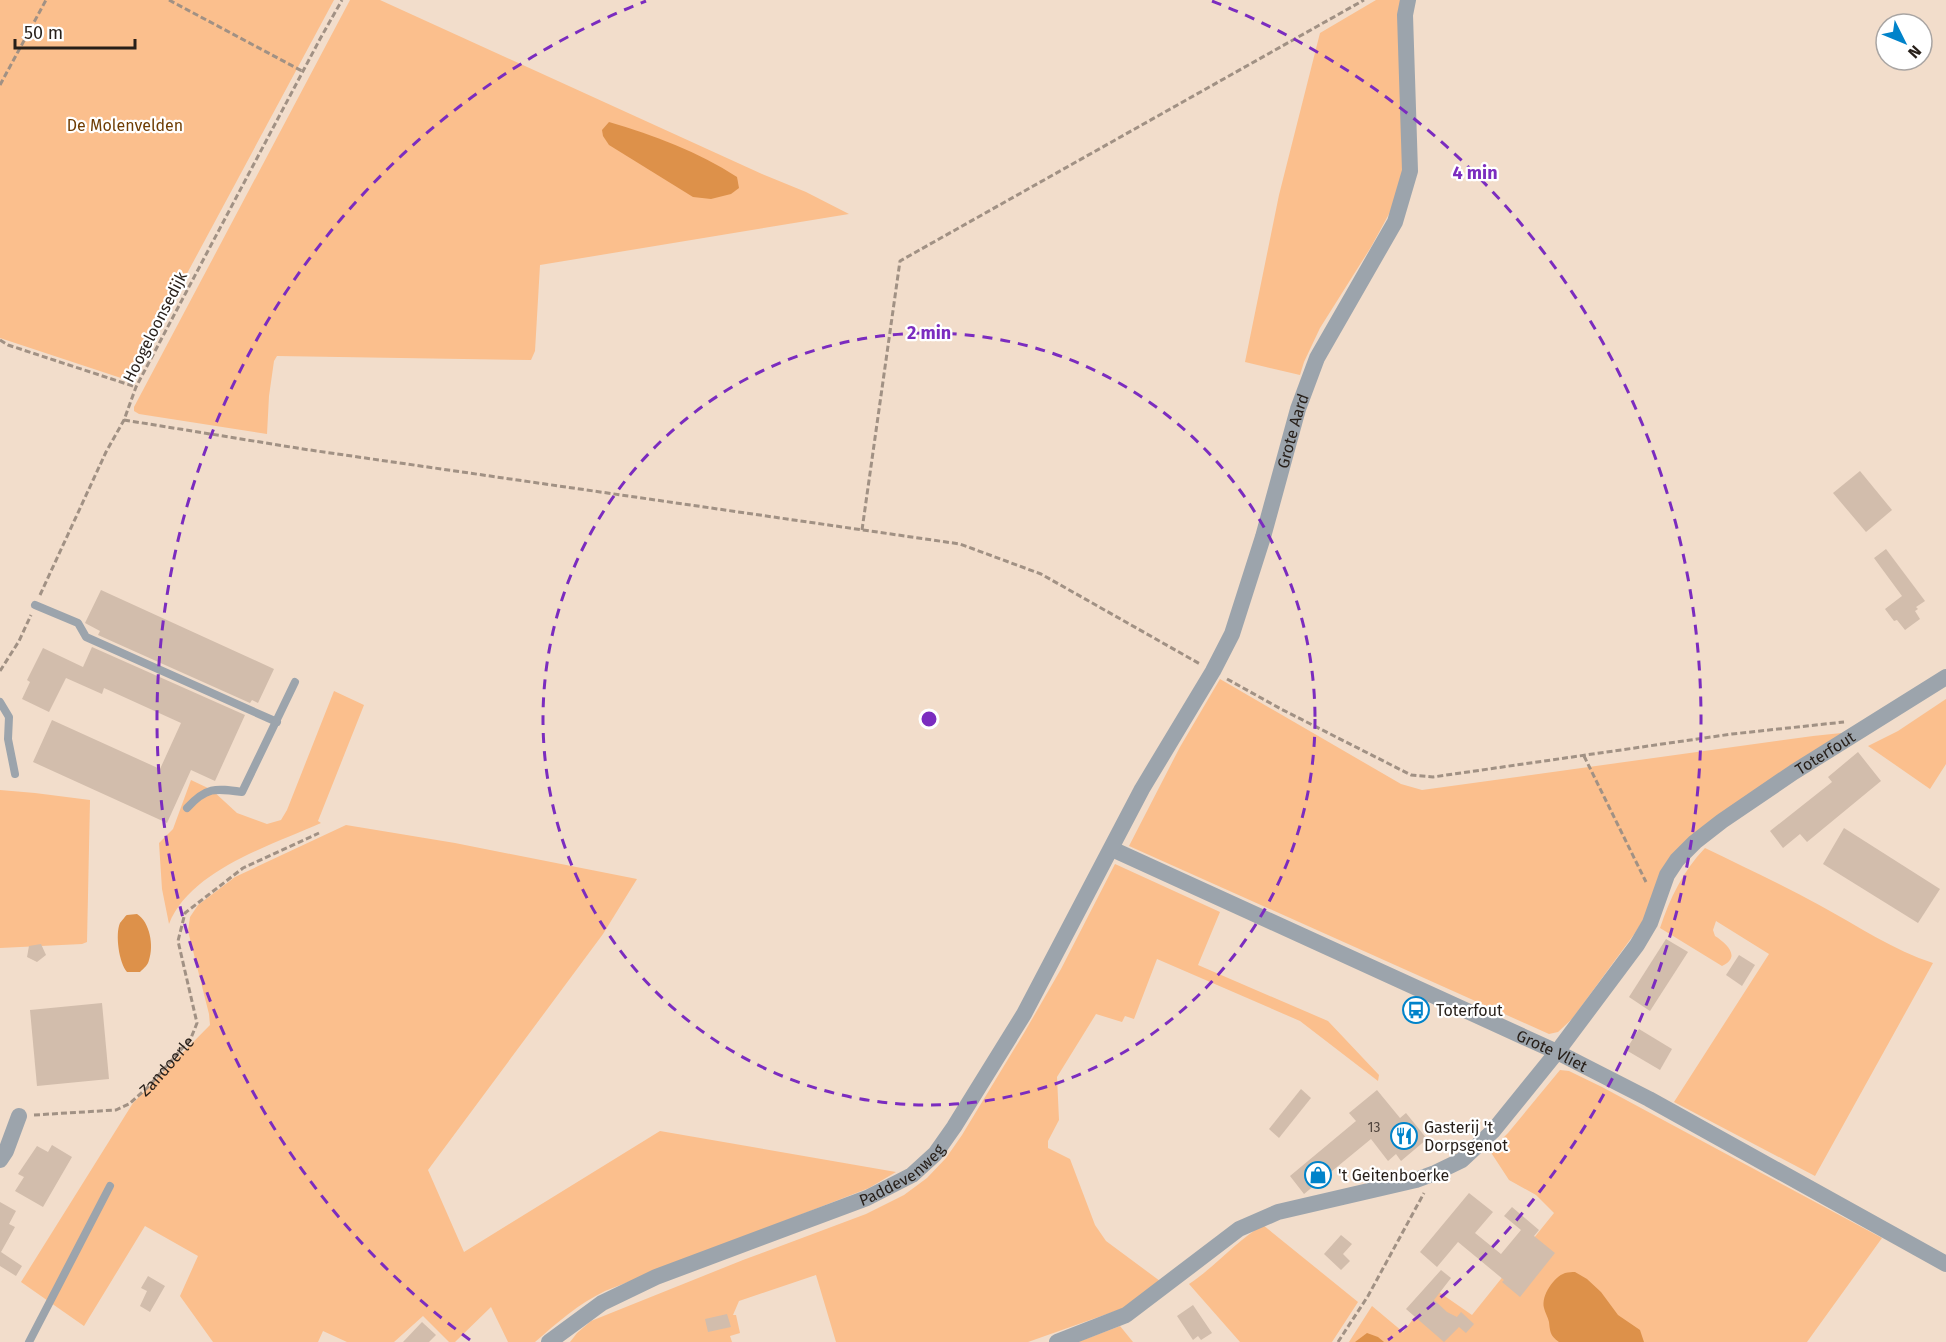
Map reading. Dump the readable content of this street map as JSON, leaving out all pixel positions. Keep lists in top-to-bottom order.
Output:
{
  "streets": {
    "street": [
      "Grote Aard",
      "Toterfout",
      "Grote Vliet",
      "Paddevenweg"
    ],
    "path": ["Hoogeloonsedijk", "Zandoerle"]
  },
  "crossings": [
    ["Grote Aard", "Grote Vliet"],
    ["Grote Aard", "Paddevenweg"],
    ["Toterfout", "Grote Vliet"],
    ["Grote Vliet", "Paddevenweg"]
  ],
  "parks": ["De Molenvelden"],
  "places": {
    "bus stop": ["Toterfout"],
    "restaurant": ["Gasterij 't Dorpsgenot"],
    "shop": ["'t Geitenboerke"]
  },
  "house_numbers": ["13"],
  "scale_bar": "50 m",
  "north": "bottom right",
  "rings": ["4 min", "2 min"]
}
